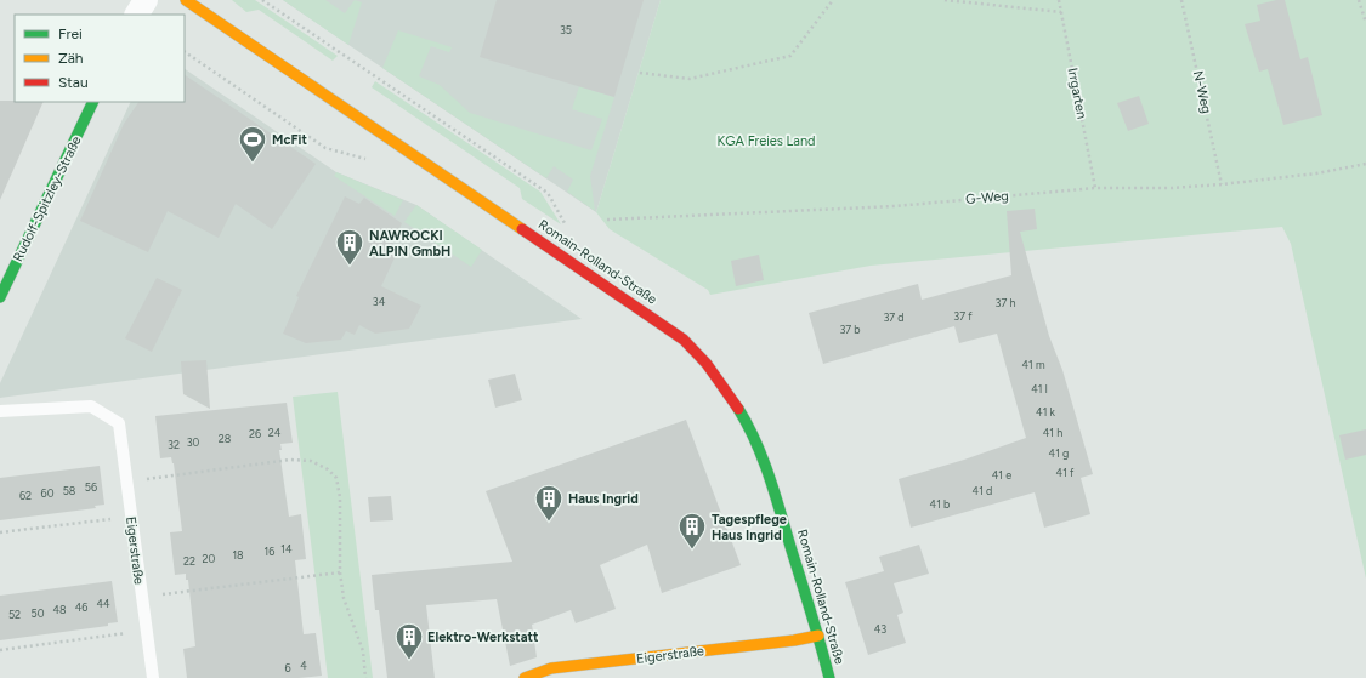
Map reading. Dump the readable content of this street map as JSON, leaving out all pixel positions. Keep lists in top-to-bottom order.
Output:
{
  "streets": {
    "main road": ["Rudolf-Spitzley-Straße", "Romain-Rolland-Straße", "Eigerstraße"],
    "path": ["N-Weg", "Irrgarten", "G-Weg"]
  },
  "crossings": [
    ["N-Weg", "G-Weg"],
    ["Irrgarten", "G-Weg"],
    ["Romain-Rolland-Straße", "Eigerstraße"]
  ],
  "parks": ["KGA Freies Land"],
  "places": {
    "sports": ["McFit"],
    "building": [
      "NAWROCKI ALPIN GmbH",
      "Haus Ingrid",
      "Tagespflege Haus Ingrid",
      "Elektro-Werkstatt"
    ]
  },
  "house_numbers": [
    "35",
    "34",
    "37 h",
    "37 f",
    "37 d",
    "37 b",
    "41 m",
    "41 l",
    "41 k",
    "24",
    "41 h",
    "26",
    "28",
    "30",
    "32",
    "41 g",
    "41 f",
    "41 e",
    "56",
    "58",
    "41 d",
    "60",
    "62",
    "41 b",
    "14",
    "16",
    "18",
    "20",
    "22",
    "44",
    "46",
    "48",
    "50",
    "52",
    "43",
    "4",
    "6"
  ],
  "legend": ["Frei", "Zäh", "Stau"]
}
